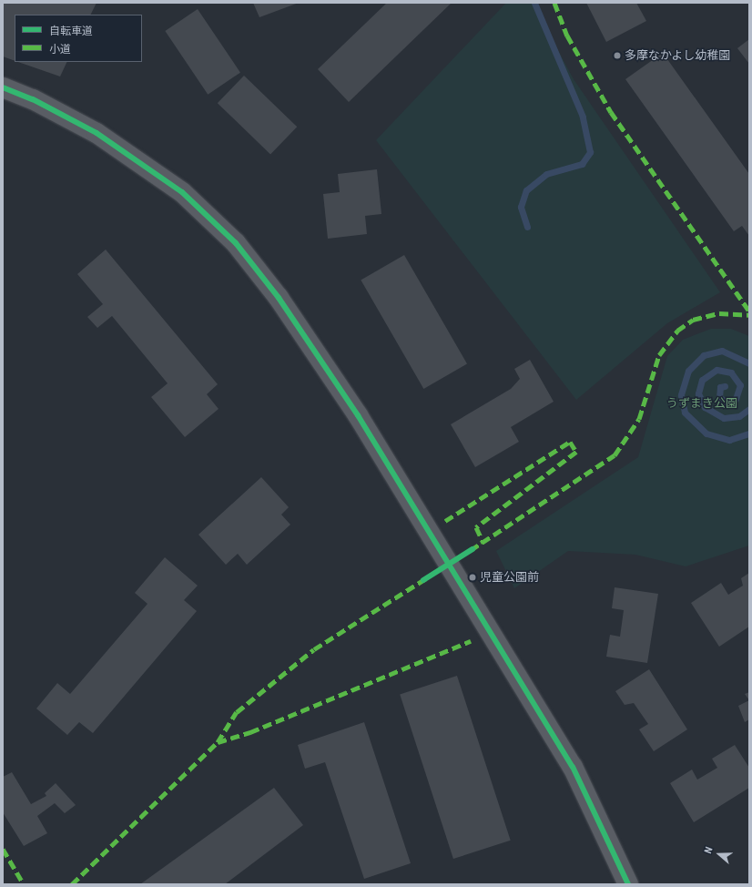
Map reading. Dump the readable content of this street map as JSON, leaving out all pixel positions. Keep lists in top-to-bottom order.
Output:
{
  "parks": ["うずまき公園"],
  "places": ["多摩なかよし幼稚園", "児童公園前"],
  "legend": ["自転車道", "小道"],
  "north": "left"
}
